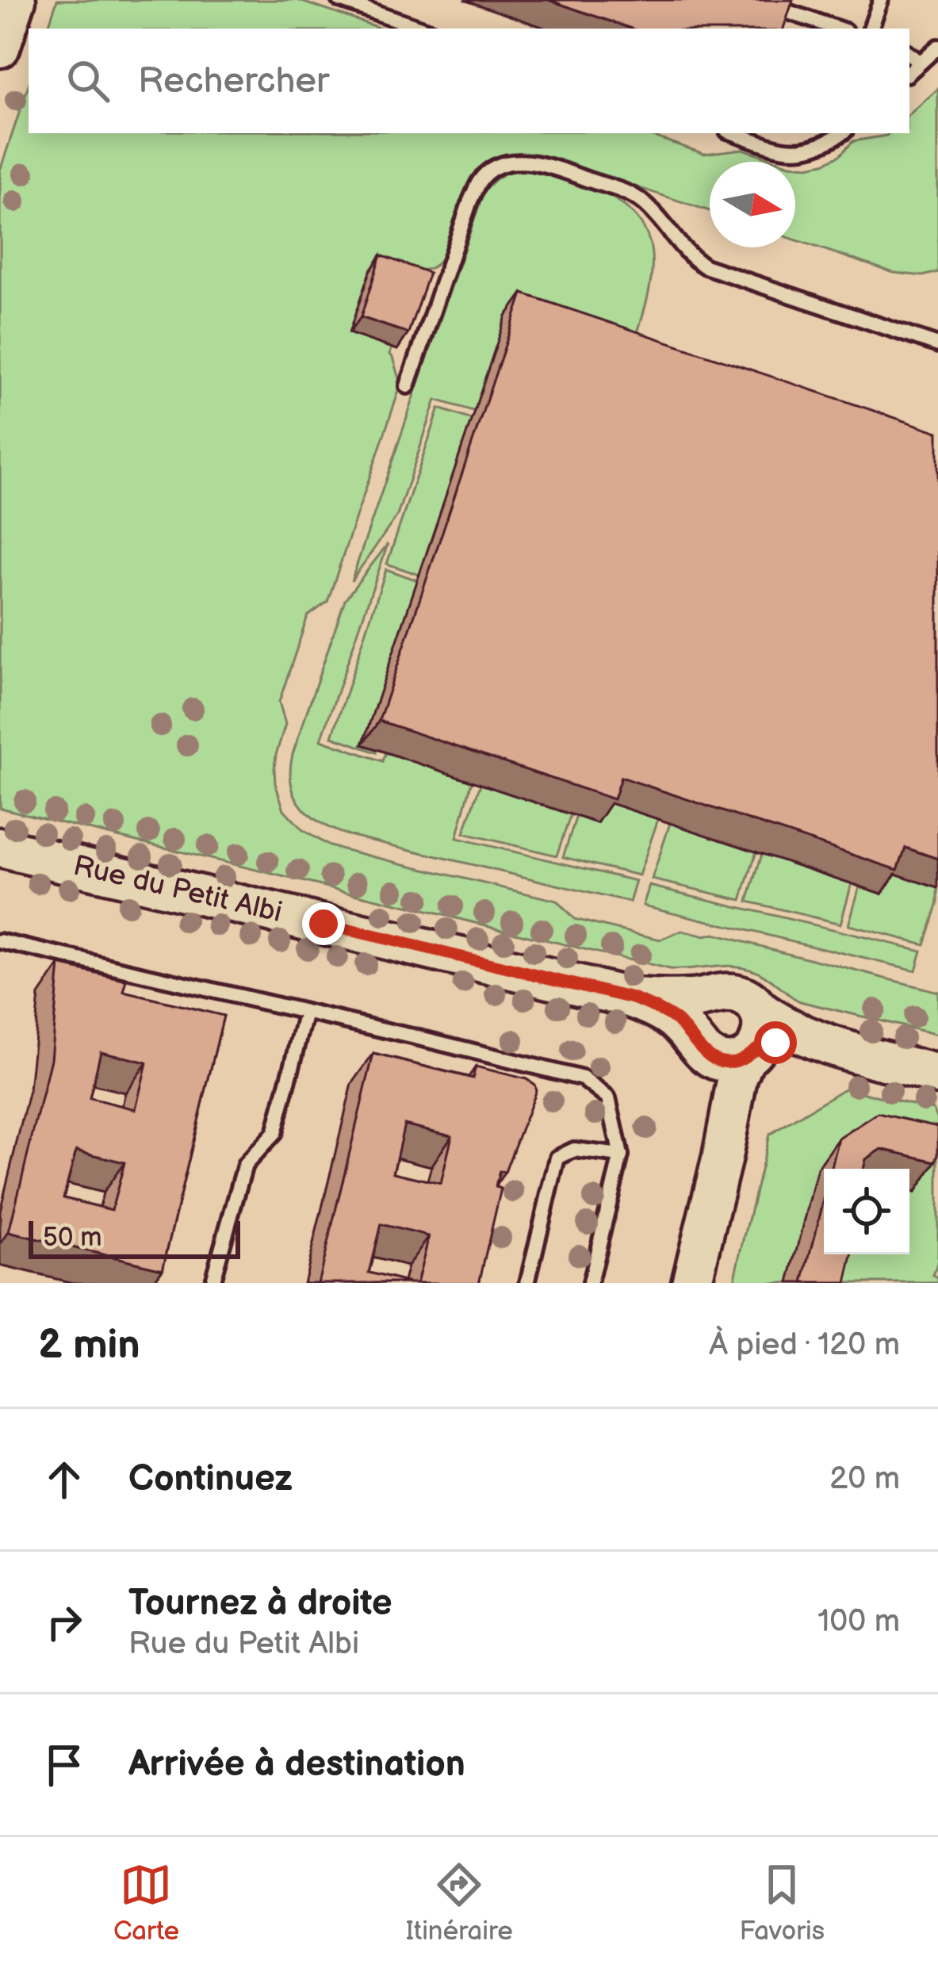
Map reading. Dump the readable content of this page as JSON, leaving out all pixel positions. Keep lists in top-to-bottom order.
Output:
{
  "streets": {
    "street": ["Rue du Petit Albi"]
  },
  "scale_bar": "50 m",
  "north": "right",
  "page": {
    "search": "Rechercher",
    "scale": "50 m",
    "heading": ["2 min", "À pied · 120 m"],
    "list": [
      ["Continuez", "20 m"],
      ["Tournez à droite", "Rue du Petit Albi", "100 m"],
      "Arrivée à destination"
    ],
    "nav": ["Carte", "Itinéraire", "Favoris"]
  }
}
